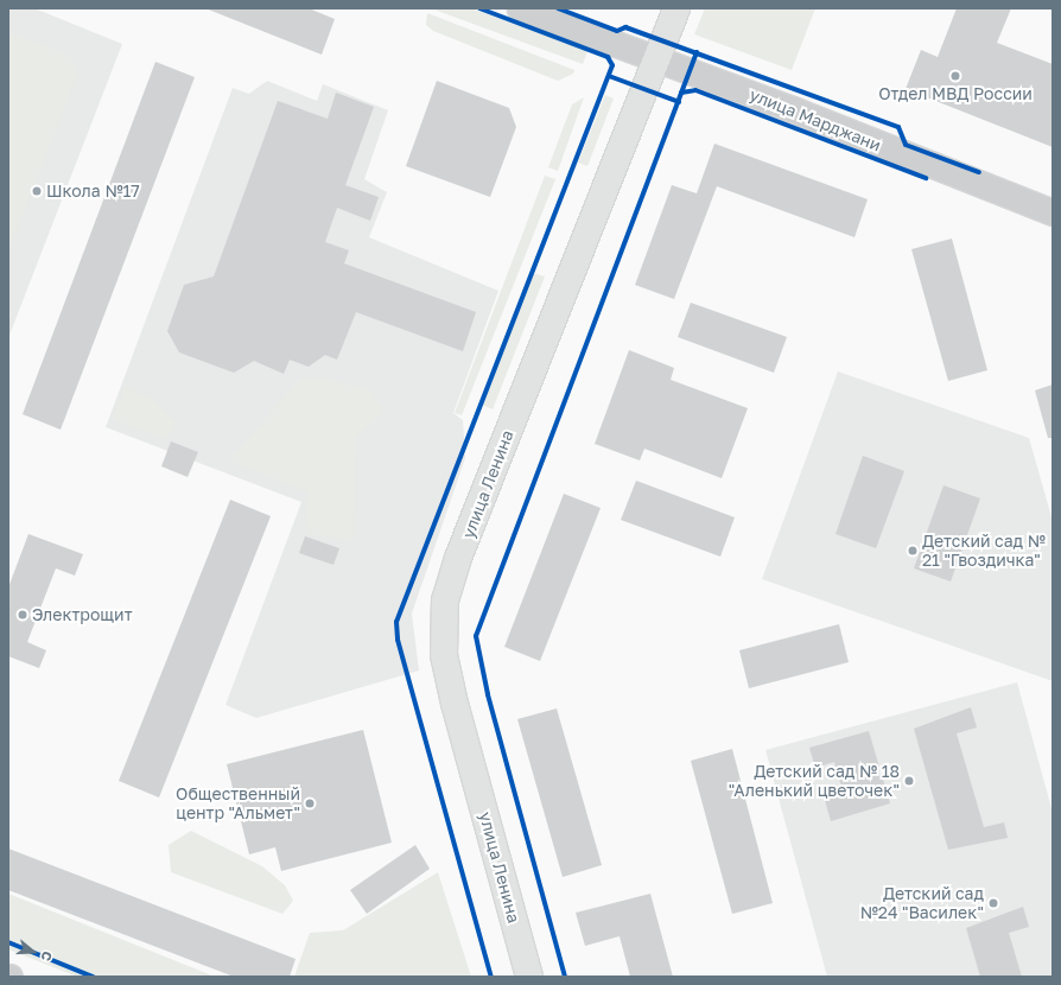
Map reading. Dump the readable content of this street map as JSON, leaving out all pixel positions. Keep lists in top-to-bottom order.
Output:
{
  "streets": {
    "main road": ["улица Ленина"],
    "street": ["улица Марджани"]
  },
  "crossings": [
    ["улица Марджани", "улица Ленина"]
  ],
  "places": [
    "Отдел МВД России",
    "Школа №17",
    "Детский сад № 21 \"Гвоздичка\"",
    "Электрощит",
    "Детский сад № 18 \"Аленький цветочек\"",
    "Общественный центр \"Альмет\"",
    "Детский сад №24 \"Василек\""
  ],
  "north": "right"
}
